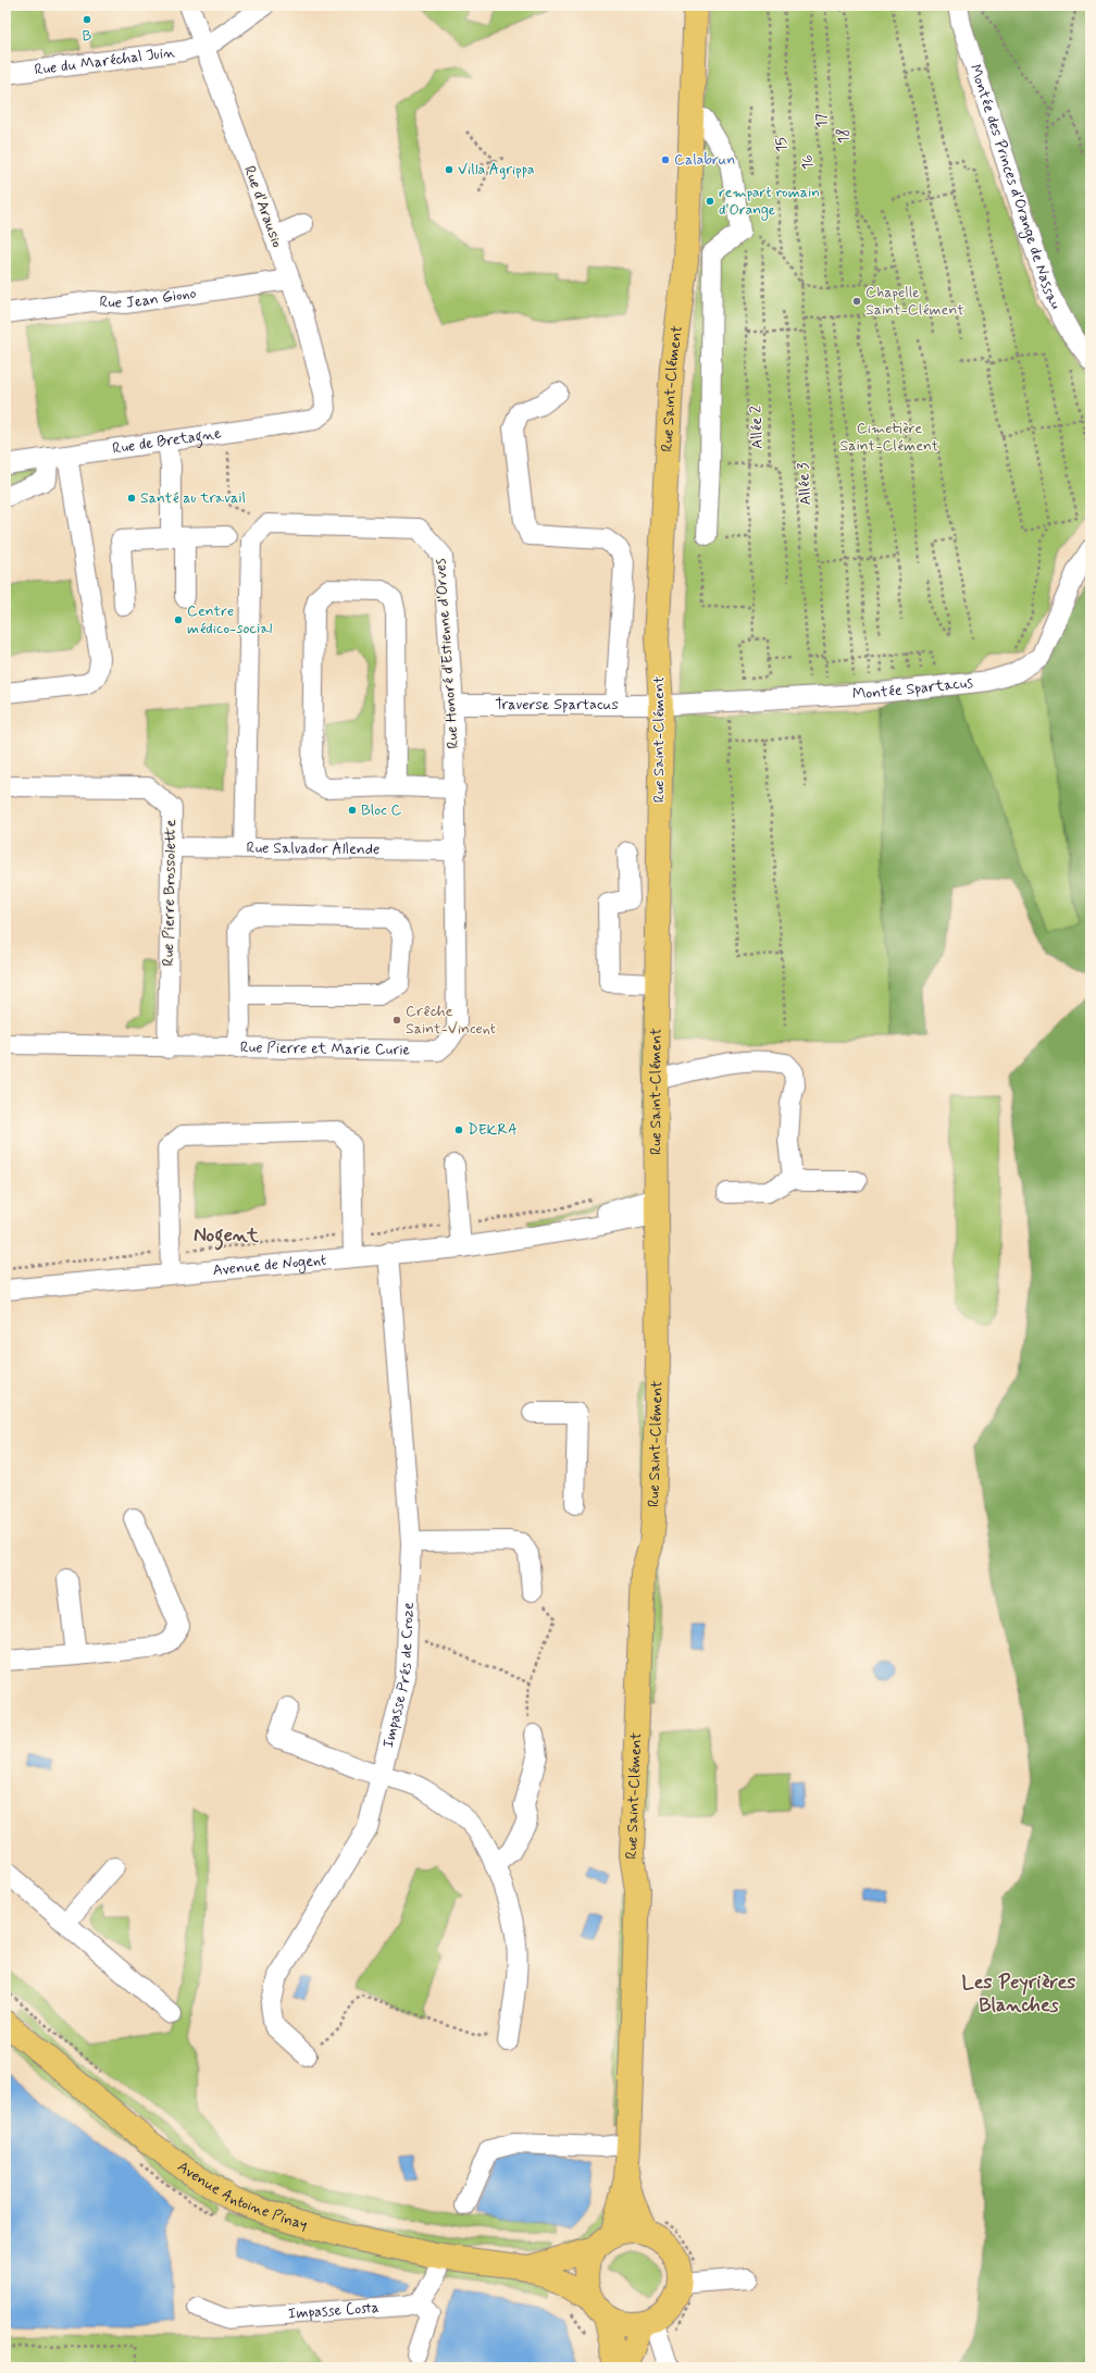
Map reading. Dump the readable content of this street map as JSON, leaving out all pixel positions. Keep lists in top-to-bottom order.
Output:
{
  "streets": {
    "main road": ["Rue Saint-Clément", "Avenue Antoine Pinay"],
    "street": [
      "Rue du Maréchal Juin",
      "Montée des Princes d'Orange de Nassau",
      "Rue d'Arausio",
      "Rue Jean Giono",
      "Rue de Bretagne",
      "Rue Honoré d'Estienne d'Orves",
      "Montée Spartacus",
      "Traverse Spartacus",
      "Rue Salvador Allende",
      "Rue Pierre Brossolette",
      "Rue Pierre et Marie Curie",
      "Avenue de Nogent",
      "Impasse Prés de Croze",
      "Impasse Costa"
    ],
    "path": [
      "17",
      "18",
      "15",
      "16",
      "Allée 2",
      "Allée 3"
    ]
  },
  "crossings": [
    ["Rue du Maréchal Juin", "Rue d'Arausio"],
    ["17", "18"],
    ["15", "Allée 3"],
    ["Rue d'Arausio", "Rue Jean Giono"],
    ["Rue d'Arausio", "Rue de Bretagne"],
    ["Rue Saint-Clément", "Montée Spartacus"],
    ["Rue Saint-Clément", "Traverse Spartacus"],
    ["Rue Saint-Clément", "Avenue de Nogent"],
    ["Rue Saint-Clément", "Avenue Antoine Pinay"],
    ["Rue Honoré d'Estienne d'Orves", "Traverse Spartacus"],
    ["Rue Honoré d'Estienne d'Orves", "Rue Salvador Allende"],
    ["Rue Honoré d'Estienne d'Orves", "Rue Pierre et Marie Curie"],
    ["Montée Spartacus", "Traverse Spartacus"],
    ["Rue Salvador Allende", "Rue Pierre Brossolette"],
    ["Rue Salvador Allende", "Rue Pierre et Marie Curie"],
    ["Rue Pierre Brossolette", "Rue Pierre et Marie Curie"],
    ["Avenue de Nogent", "Impasse Prés de Croze"]
  ],
  "districts": ["Nogent", "Les Peyrières Blanches"],
  "parks": ["Cimetière Saint-Clément"],
  "places": [
    "B",
    "Calabrun",
    "Villa Agrippa",
    "rempart romain d'Orange",
    "Chapelle Saint-Clément",
    "Santé au travail",
    "Centre médico-social",
    "Bloc C",
    "Crêche Saint-Vincent",
    "DEKRA"
  ]
}
